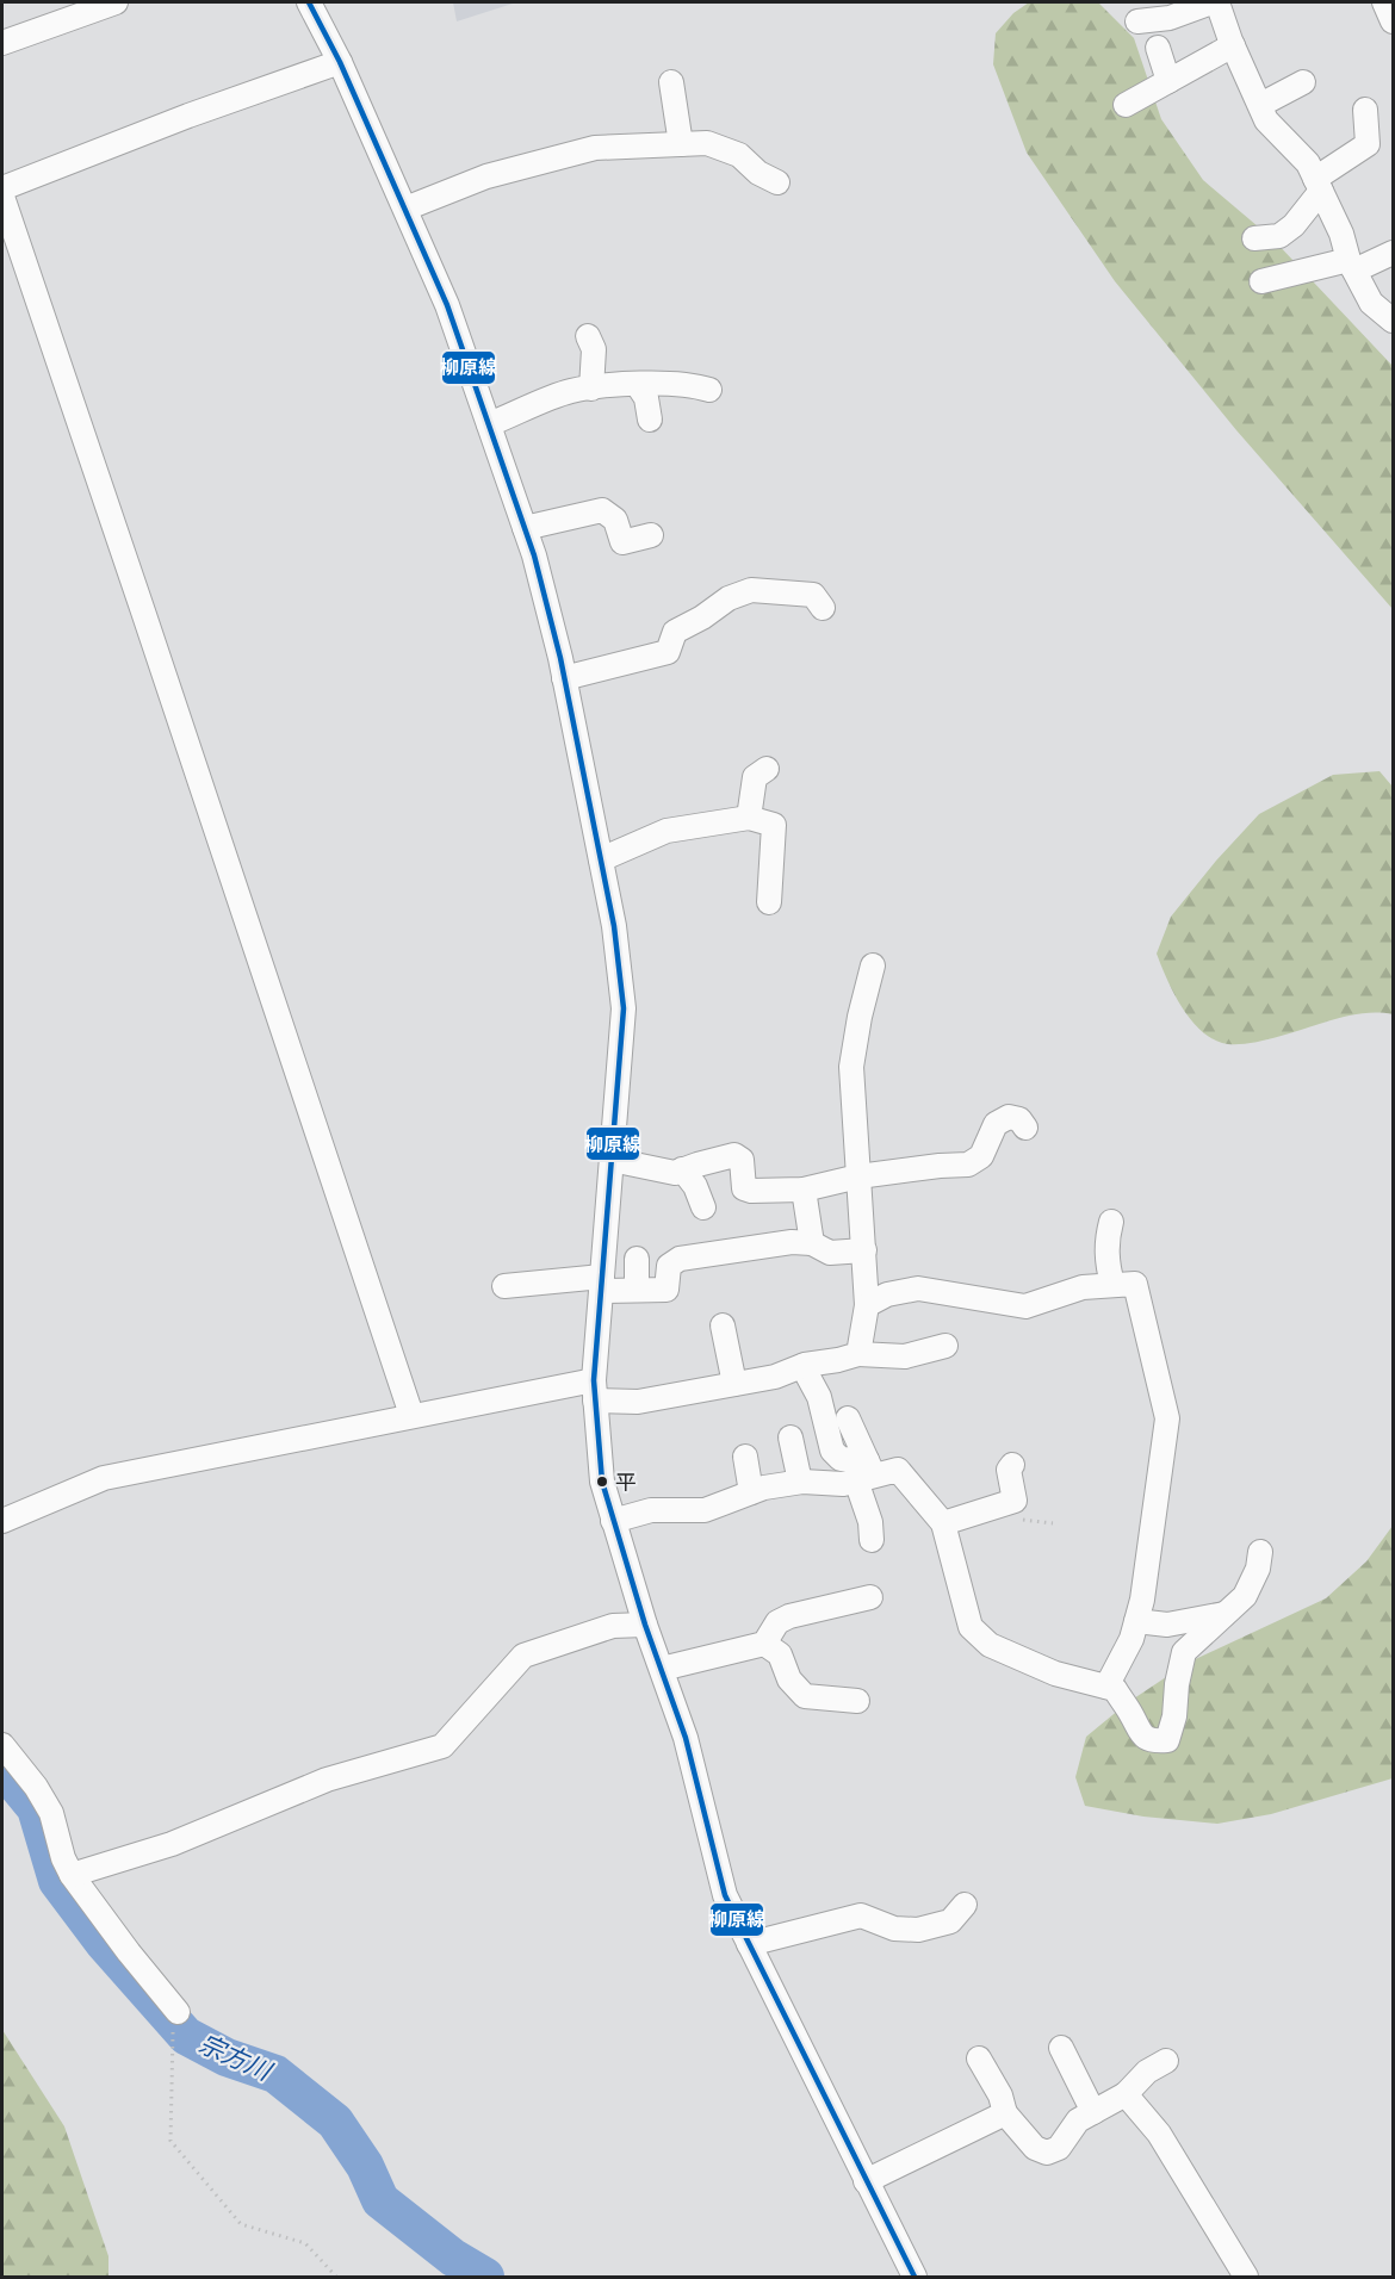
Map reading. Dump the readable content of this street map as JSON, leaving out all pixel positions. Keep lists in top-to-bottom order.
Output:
{
  "water": ["宗方川"],
  "places": ["平"],
  "lines": ["transit line 柳原線"]
}
